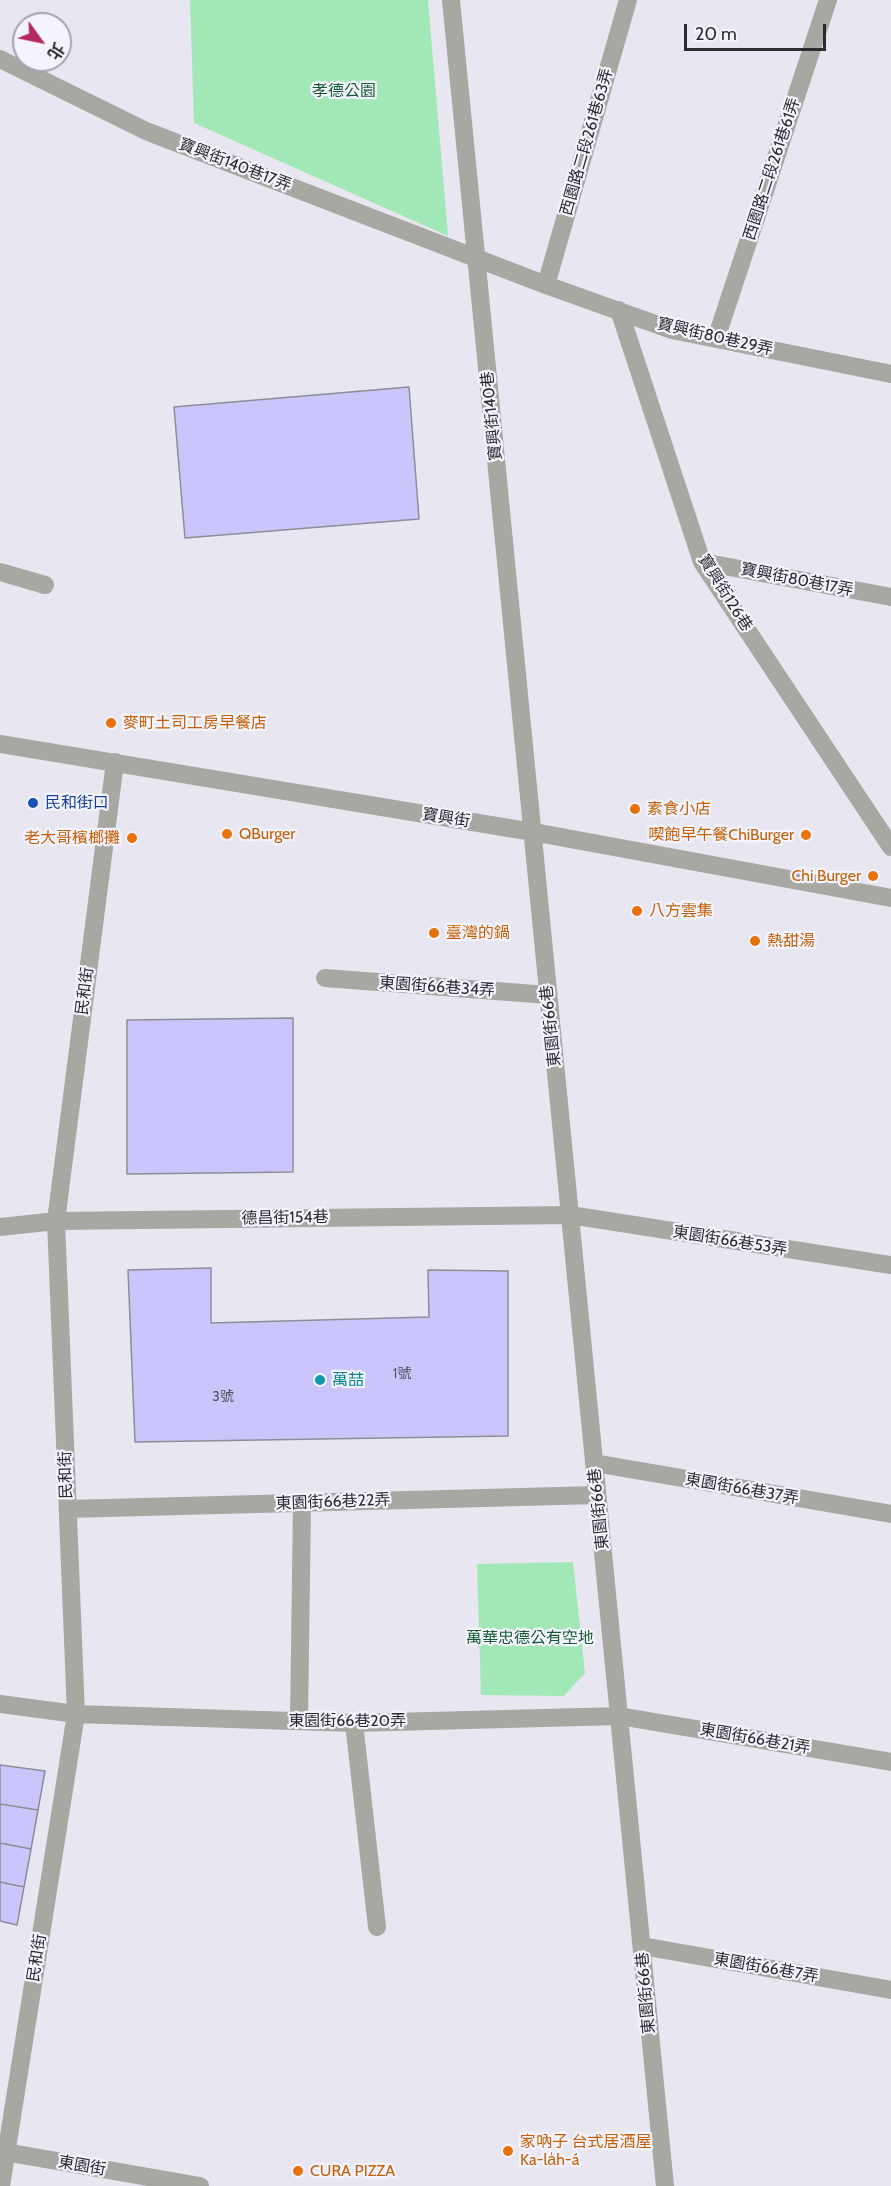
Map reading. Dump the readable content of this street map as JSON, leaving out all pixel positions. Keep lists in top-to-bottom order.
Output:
{
  "streets": {
    "street": [
      "西園路二段261巷63弄",
      "寶興街140巷17弄",
      "西園路二段261巷61弄",
      "寶興街80巷29弄",
      "寶興街140巷",
      "寶興街80巷17弄",
      "寶興街126巷",
      "寶興街",
      "東園街66巷34弄",
      "民和街",
      "東園街66巷",
      "德昌街154巷",
      "東園街66巷53弄",
      "東園街66巷37弄",
      "東園街66巷22弄",
      "東園街66巷20弄",
      "東園街66巷21弄",
      "東園街66巷7弄",
      "東園街"
    ]
  },
  "crossings": [
    ["西園路二段261巷63弄", "寶興街80巷29弄"],
    ["寶興街140巷17弄", "寶興街80巷29弄"],
    ["寶興街140巷17弄", "寶興街140巷"],
    ["西園路二段261巷61弄", "寶興街80巷29弄"],
    ["寶興街80巷29弄", "寶興街140巷"],
    ["寶興街80巷29弄", "寶興街126巷"],
    ["寶興街140巷", "寶興街"],
    ["寶興街140巷", "東園街66巷"],
    ["寶興街80巷17弄", "寶興街126巷"],
    ["寶興街", "民和街"],
    ["寶興街", "東園街66巷"],
    ["東園街66巷34弄", "東園街66巷"],
    ["民和街", "德昌街154巷"],
    ["民和街", "東園街66巷22弄"],
    ["民和街", "東園街66巷20弄"],
    ["民和街", "東園街"],
    ["東園街66巷", "德昌街154巷"],
    ["東園街66巷", "東園街66巷53弄"],
    ["東園街66巷", "東園街66巷37弄"],
    ["東園街66巷", "東園街66巷22弄"],
    ["東園街66巷", "東園街66巷20弄"],
    ["東園街66巷", "東園街66巷21弄"],
    ["東園街66巷", "東園街66巷7弄"],
    ["德昌街154巷", "東園街66巷53弄"],
    ["東園街66巷20弄", "東園街66巷21弄"]
  ],
  "parks": ["孝德公園", "萬華忠德公有空地"],
  "places": [
    "麥町土司工房早餐店",
    "民和街口",
    "素食小店",
    "QBurger",
    "喫飽早午餐ChiBurger",
    "老大哥檳榔攤",
    "Chi Burger",
    "八方雲集",
    "臺灣的鍋",
    "熱甜湯",
    "萬喆",
    "家吶子 台式居酒屋 Ka-la̍h-á",
    "CURA PIZZA"
  ],
  "house_numbers": ["1號", "3號"],
  "scale_bar": "20 m",
  "north": "bottom right"
}
